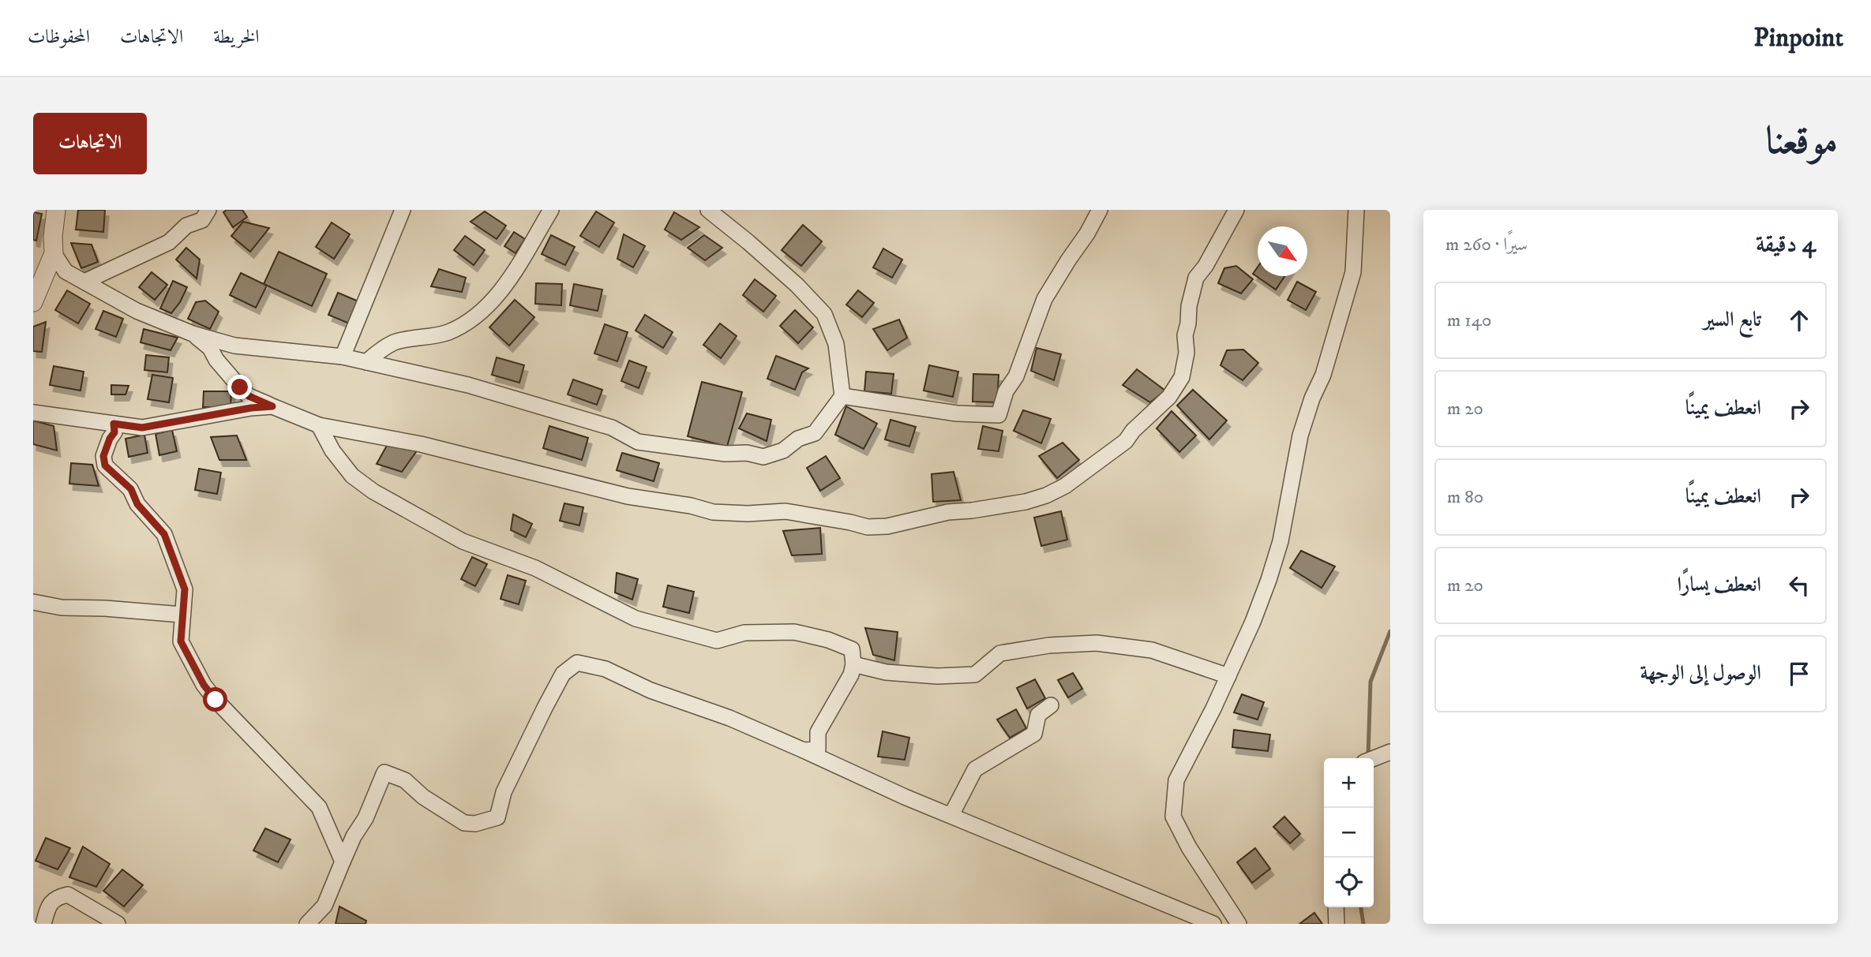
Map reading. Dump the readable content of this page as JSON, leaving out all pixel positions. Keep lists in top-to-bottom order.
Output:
{
  "north": "bottom right",
  "page": {
    "header": "Pinpoint",
    "nav": ["الخريطة", "الاتجاهات", "المحفوظات"],
    "title": "موقعنا",
    "buttons": "الاتجاهات",
    "heading": ["4 دقيقة", "سيرًا · 260 m"],
    "list": [
      ["تابع السير", "140 m"],
      ["انعطف يمينًا", "20 m"],
      ["انعطف يمينًا", "80 m"],
      ["انعطف يسارًا", "20 m"],
      "الوصول إلى الوجهة"
    ],
    "map_buttons": ["+", "−"]
  }
}
